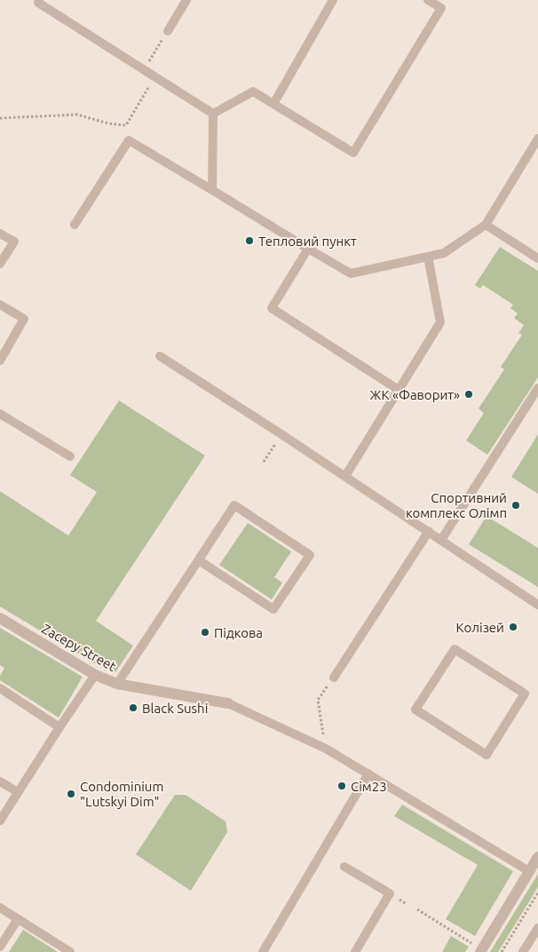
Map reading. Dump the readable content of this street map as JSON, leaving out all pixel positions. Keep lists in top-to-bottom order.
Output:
{
  "streets": {
    "street": ["Zacepy Street"]
  },
  "places": [
    "Тепловий пункт",
    "ЖК «Фаворит»",
    "Спортивний комплекс Олімп",
    "Колізей",
    "Підкова",
    "Black Sushi",
    "Сім23",
    "Condominium \"Lutskyi Dim\""
  ]
}
